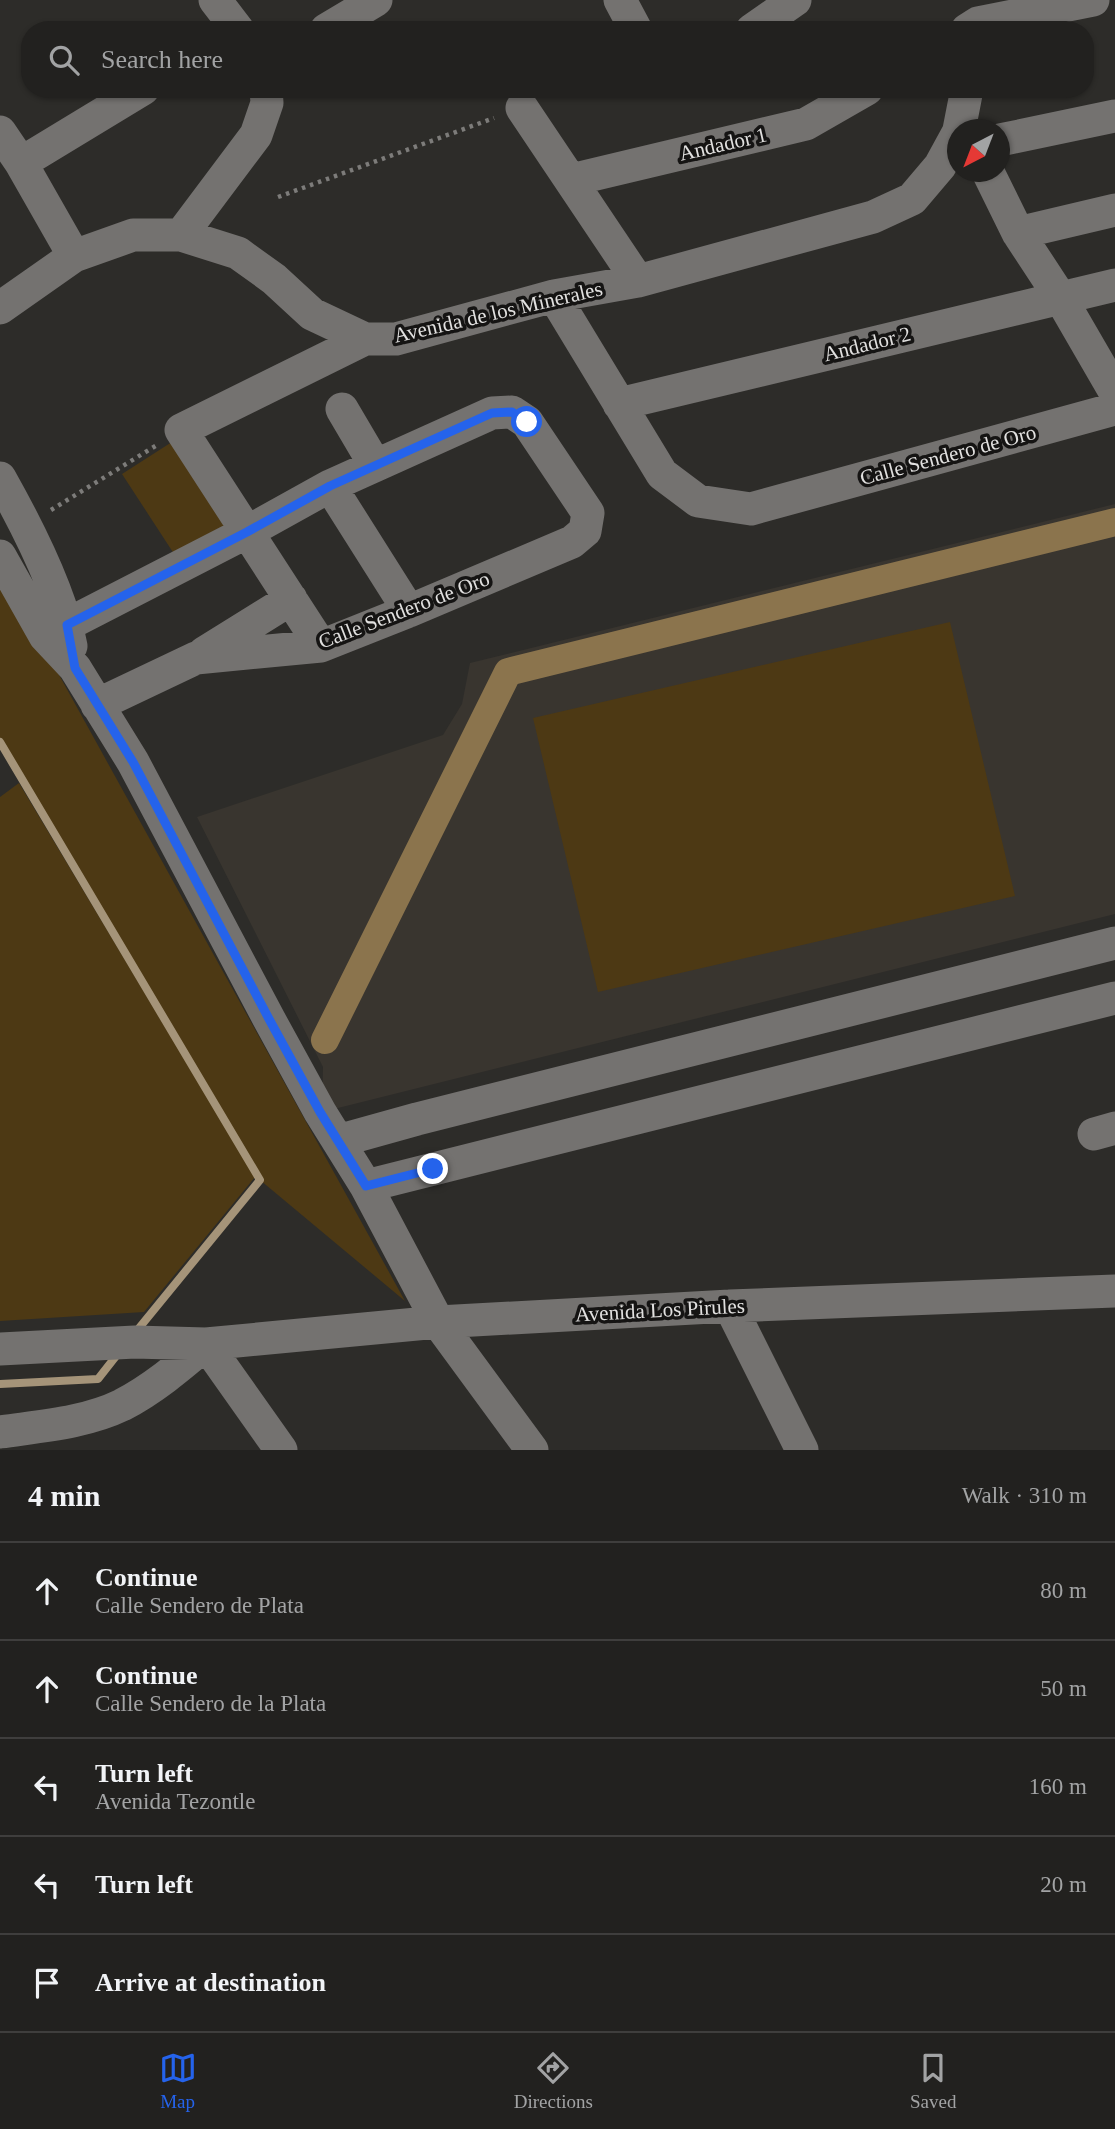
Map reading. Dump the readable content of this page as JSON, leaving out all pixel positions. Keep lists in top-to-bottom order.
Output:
{
  "streets": {
    "street": [
      "Andador 1",
      "Avenida de los Minerales",
      "Andador 2",
      "Calle Sendero de Oro",
      "Avenida Los Pirules"
    ]
  },
  "crossings": [
    ["Andador 2", "Calle Sendero de Oro"]
  ],
  "north": "bottom left",
  "page": {
    "search": "Search here",
    "heading": ["4 min", "Walk · 310 m"],
    "list": [
      ["Continue", "Calle Sendero de Plata", "80 m"],
      ["Continue", "Calle Sendero de la Plata", "50 m"],
      ["Turn left", "Avenida Tezontle", "160 m"],
      ["Turn left", "20 m"],
      "Arrive at destination"
    ],
    "nav": ["Map", "Directions", "Saved"]
  }
}
